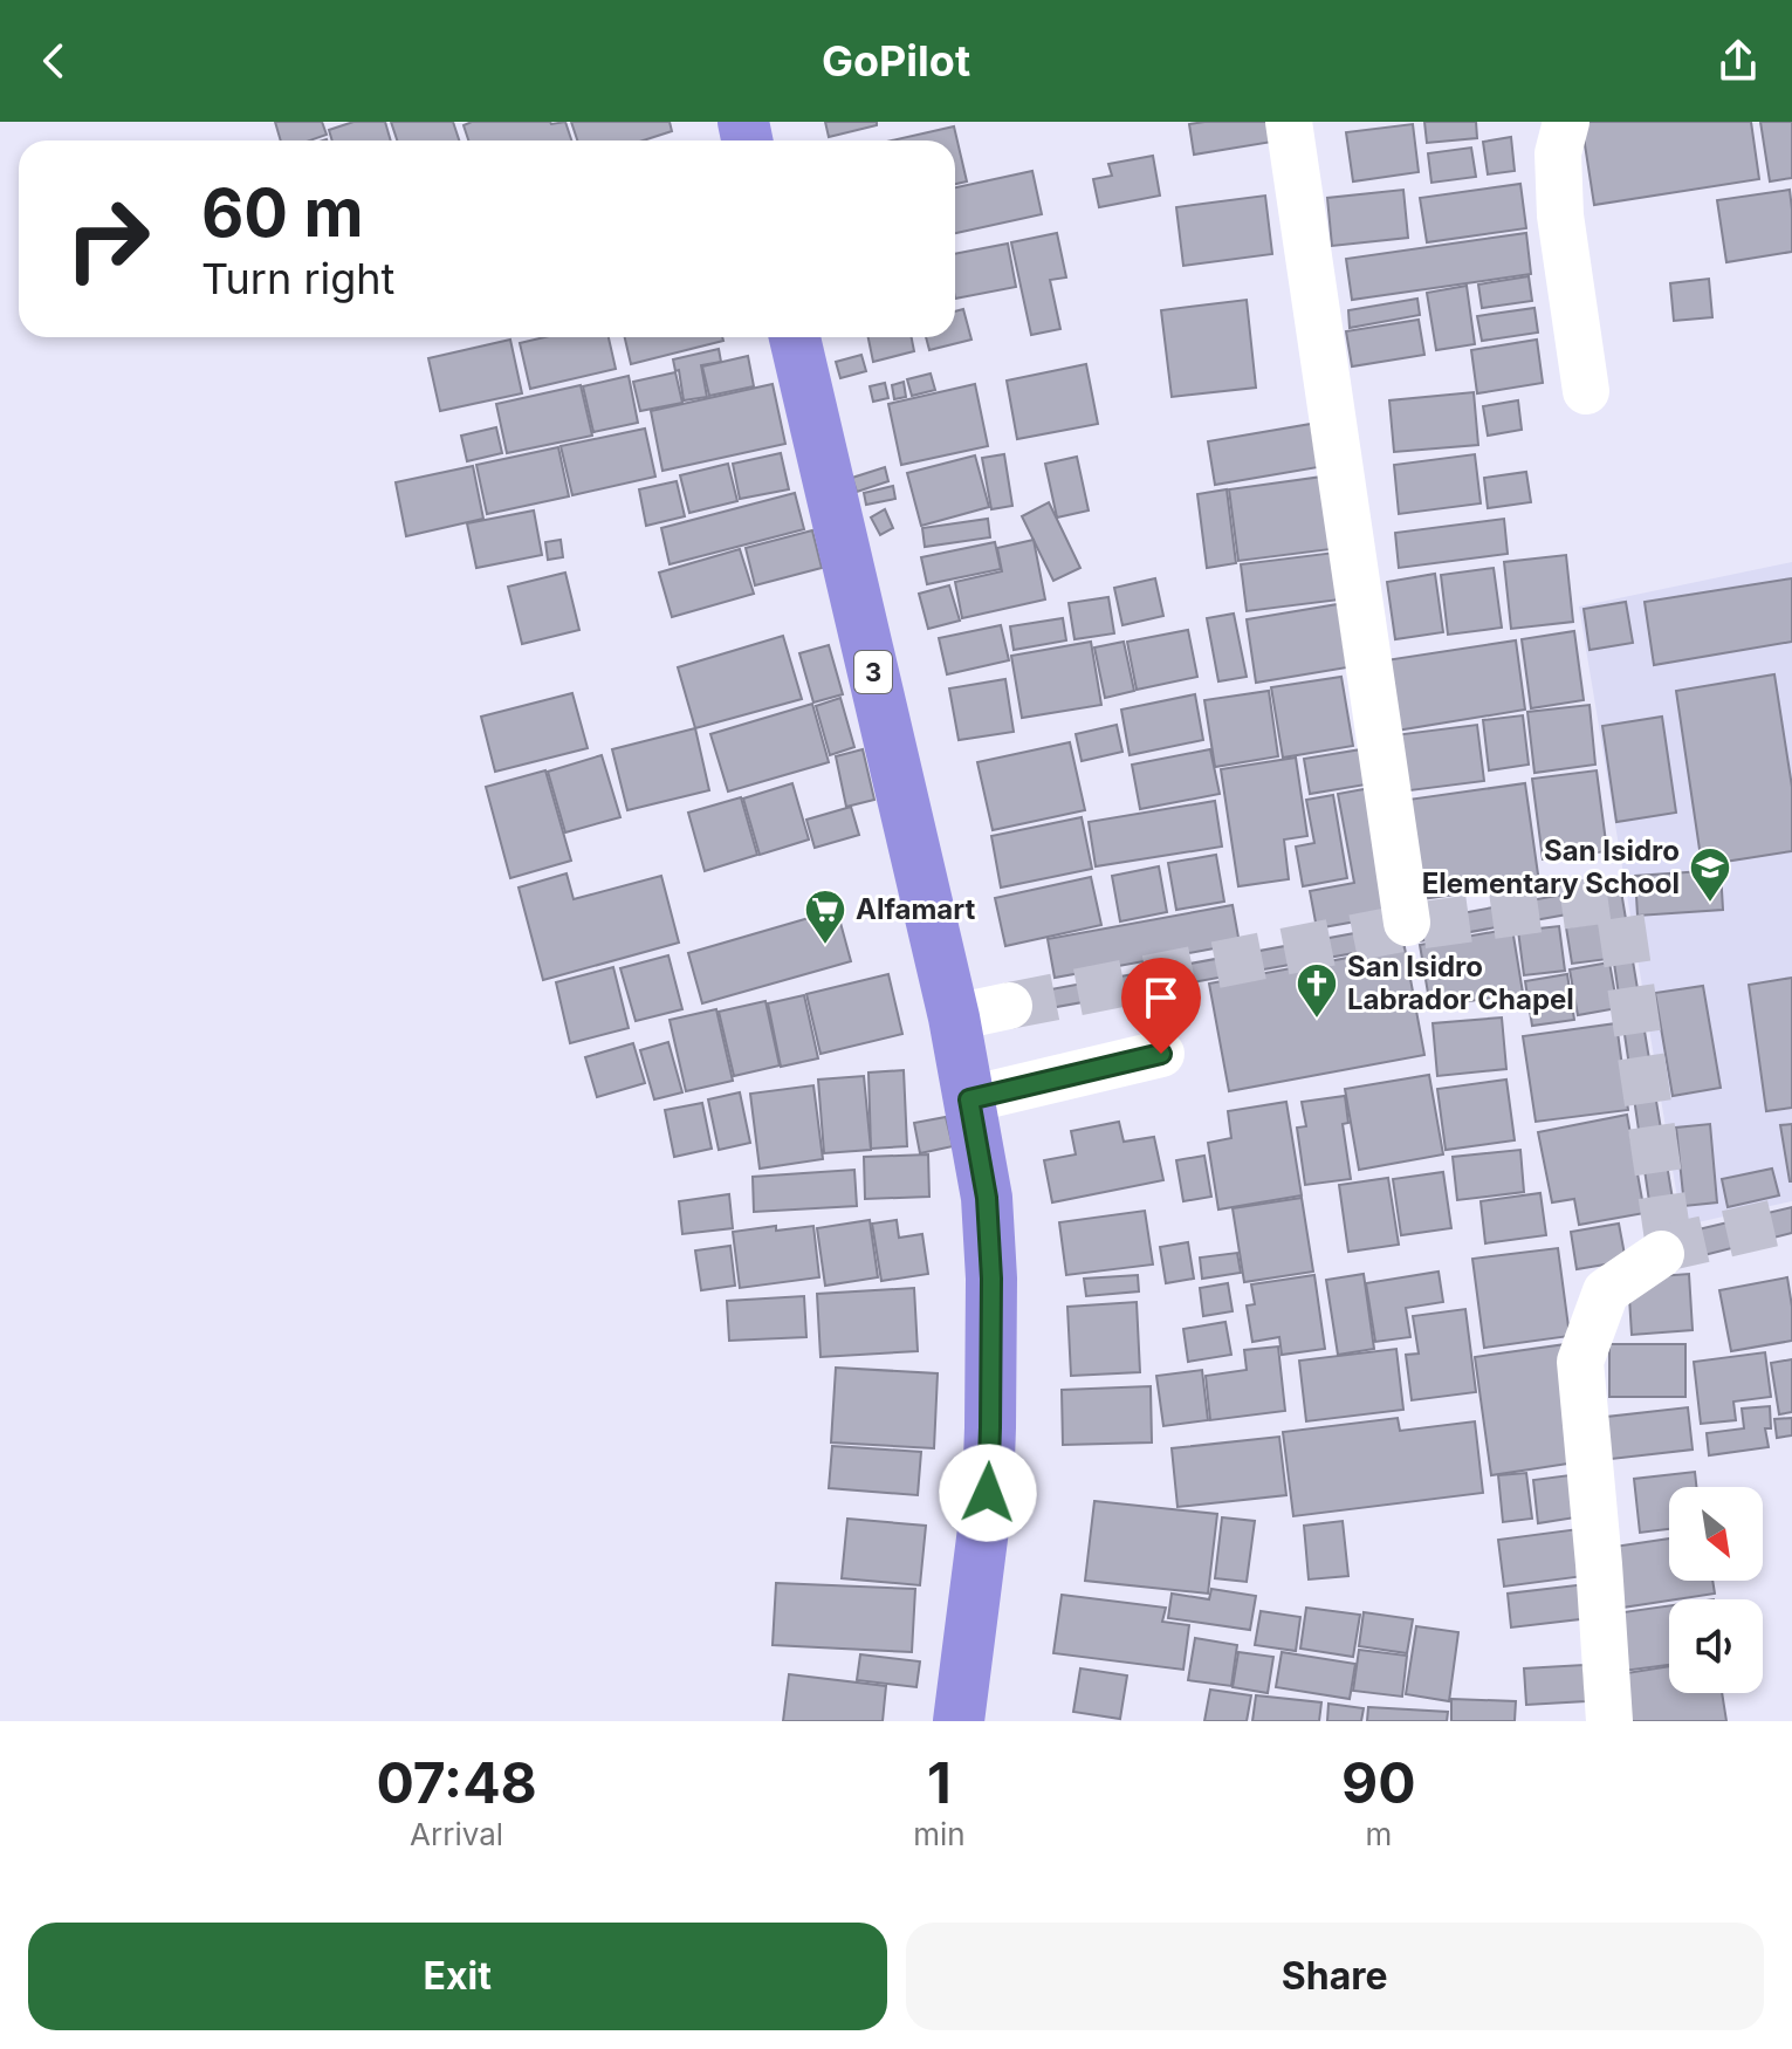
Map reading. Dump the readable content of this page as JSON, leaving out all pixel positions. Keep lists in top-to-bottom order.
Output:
{
  "streets": {
    "highway": ["3"]
  },
  "places": {
    "school or university": ["San Isidro Elementary School"],
    "supermarket": ["Alfamart"],
    "church": ["San Isidro Labrador Chapel"]
  },
  "north": "bottom right",
  "page": {
    "header": "GoPilot",
    "turn": ["60 m", "Turn right"],
    "eta": [
      "07:48",
      "Arrival",
      "1",
      "min",
      "90",
      "m"
    ],
    "buttons": ["Exit", "Share"]
  }
}
